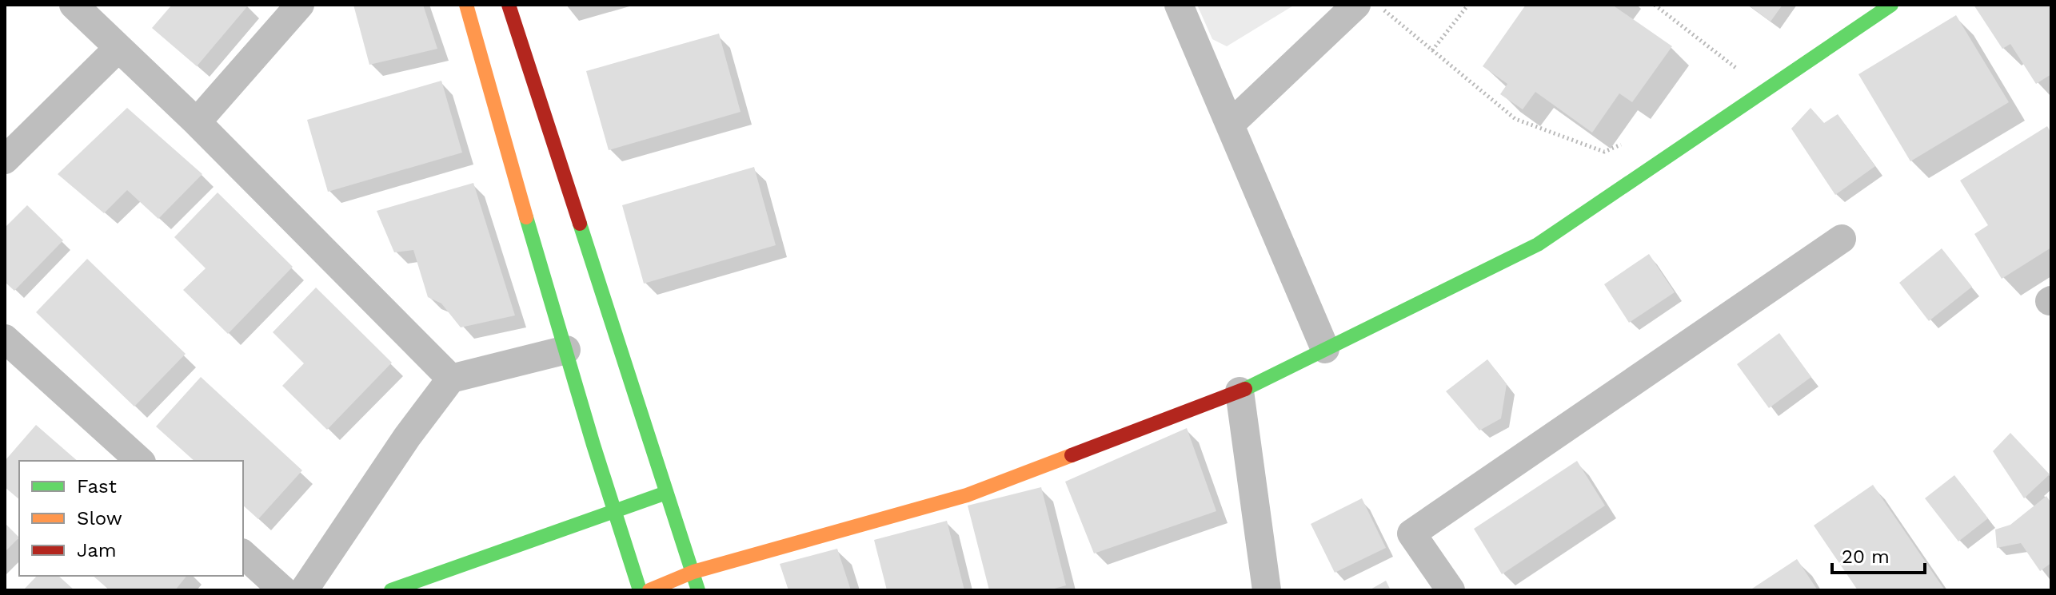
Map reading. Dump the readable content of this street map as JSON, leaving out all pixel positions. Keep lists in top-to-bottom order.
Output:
{
  "legend": ["Fast", "Slow", "Jam"],
  "scale_bar": "20 m"
}
